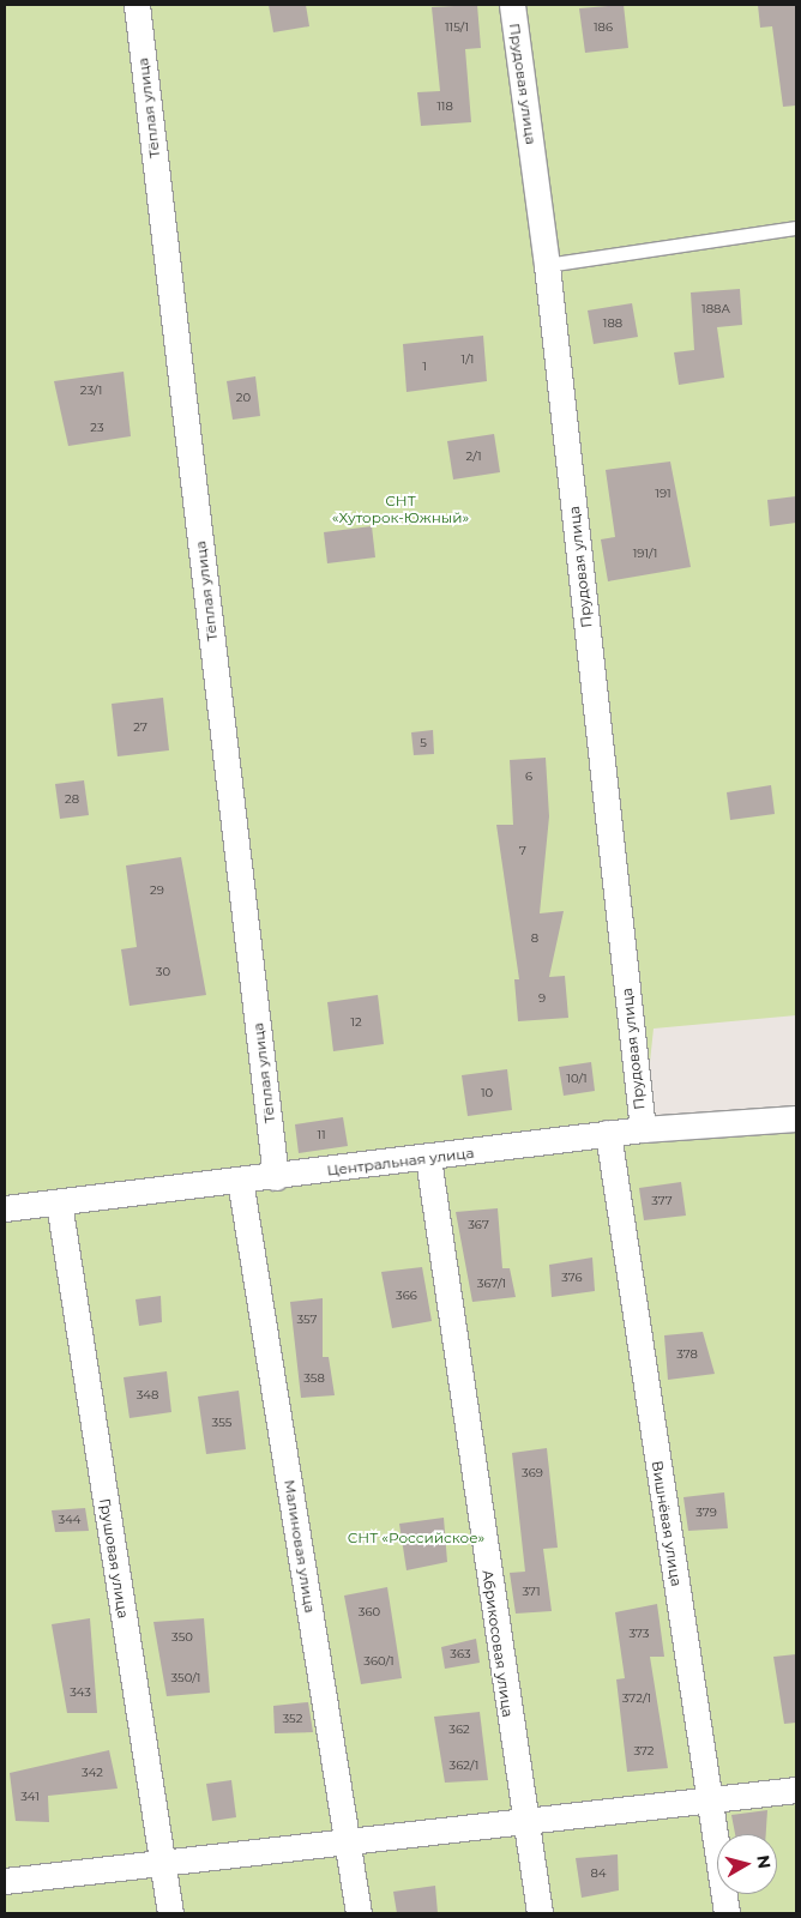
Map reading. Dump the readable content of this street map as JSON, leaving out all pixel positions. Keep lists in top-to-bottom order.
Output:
{
  "streets": {
    "street": [
      "Прудовая улица",
      "Тёплая улица",
      "Центральная улица",
      "Вишнёвая улица",
      "Малиновая улица",
      "Грушовая улица",
      "Абрикосовая улица"
    ]
  },
  "crossings": [
    ["Прудовая улица", "Центральная улица"],
    ["Тёплая улица", "Центральная улица"],
    ["Центральная улица", "Вишнёвая улица"],
    ["Центральная улица", "Малиновая улица"],
    ["Центральная улица", "Грушовая улица"],
    ["Центральная улица", "Абрикосовая улица"]
  ],
  "parks": ["СНТ «Хуторок-Южный»", "СНТ «Российское»"],
  "house_numbers": [
    "115/1",
    "186",
    "118",
    "188А",
    "188",
    "1/1",
    "1",
    "23/1",
    "20",
    "23",
    "2/1",
    "191",
    "191/1",
    "27",
    "5",
    "6",
    "28",
    "7",
    "29",
    "8",
    "30",
    "9",
    "12",
    "10/1",
    "10",
    "11",
    "377",
    "367",
    "376",
    "367/1",
    "366",
    "357",
    "378",
    "358",
    "348",
    "355",
    "369",
    "379",
    "344",
    "371",
    "360",
    "373",
    "350",
    "363",
    "360/1",
    "350/1",
    "343",
    "372/1",
    "352",
    "362",
    "372",
    "362/1",
    "342",
    "341",
    "84"
  ],
  "north": "right"
}
